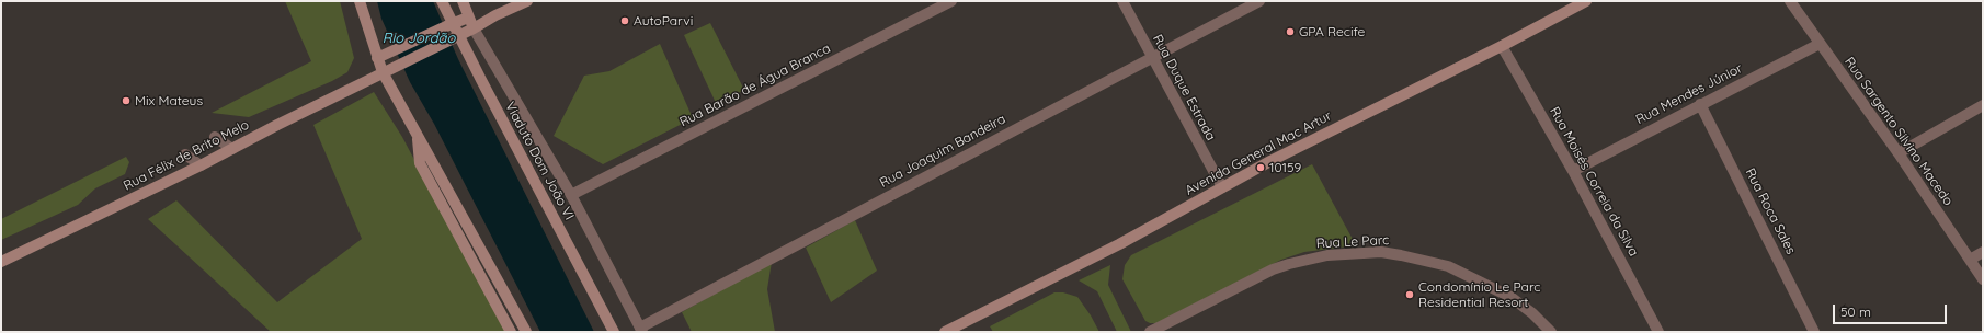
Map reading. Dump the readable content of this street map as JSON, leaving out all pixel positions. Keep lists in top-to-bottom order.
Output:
{
  "streets": {
    "main road": ["Avenida General Mac Artur", "Rua Félix de Brito Melo", "Viaduto Dom João VI"],
    "street": [
      "Rua Barão de Água Branca",
      "Rua Duque Estrada",
      "Rua Mendes Júnior",
      "Rua Sargento Silvino Macedo",
      "Rua Joaquim Bandeira",
      "Rua Moisés Correia da Silva",
      "Rua Roca Sales",
      "Rua Le Parc"
    ]
  },
  "crossings": [
    ["Rua Duque Estrada", "Rua Joaquim Bandeira"],
    ["Rua Duque Estrada", "Avenida General Mac Artur"],
    ["Rua Mendes Júnior", "Rua Sargento Silvino Macedo"],
    ["Rua Mendes Júnior", "Rua Moisés Correia da Silva"],
    ["Rua Mendes Júnior", "Rua Roca Sales"],
    ["Avenida General Mac Artur", "Rua Moisés Correia da Silva"]
  ],
  "water": ["Rio Jordão"],
  "places": [
    "AutoParvi",
    "GPA Recife",
    "Mix Mateus",
    "10159",
    "Condomínio Le Parc Residential Resort"
  ],
  "scale_bar": "50 m"
}
